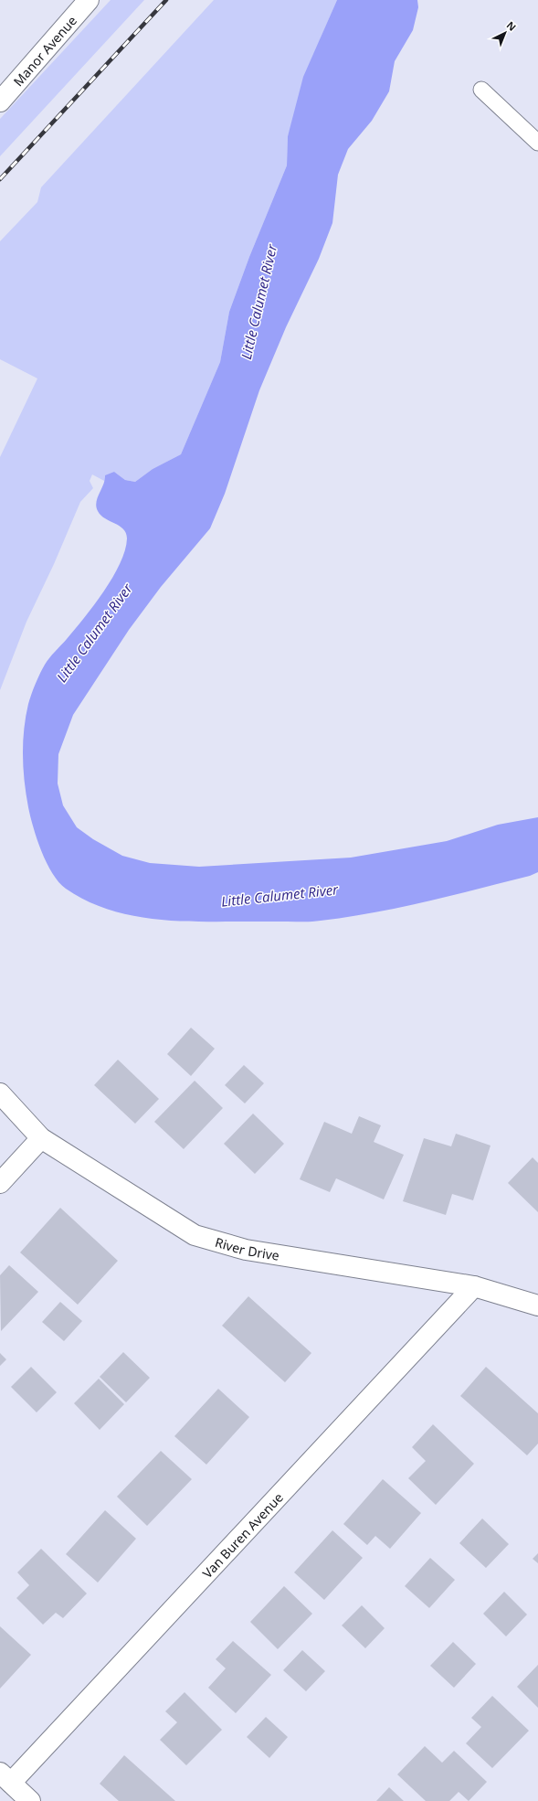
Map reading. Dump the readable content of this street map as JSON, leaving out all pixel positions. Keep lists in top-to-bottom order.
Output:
{
  "streets": {
    "street": ["Manor Avenue", "River Drive", "Van Buren Avenue"]
  },
  "crossings": [
    ["River Drive", "Van Buren Avenue"]
  ],
  "water": ["Little Calumet River"],
  "north": "top right"
}
